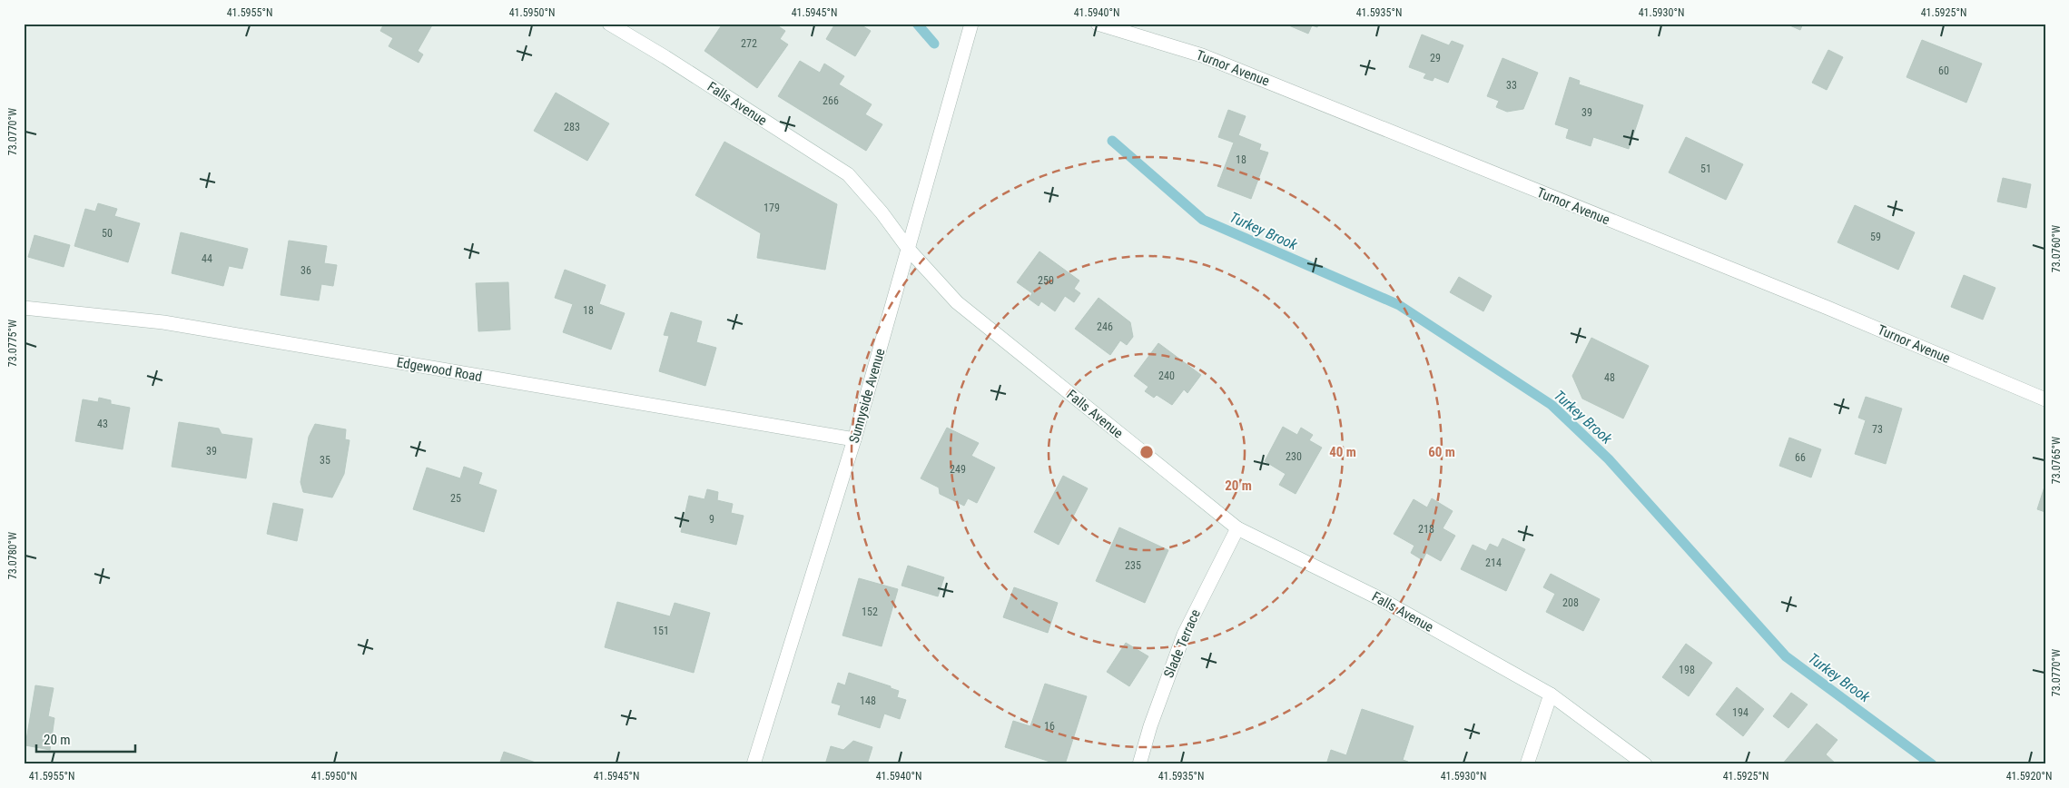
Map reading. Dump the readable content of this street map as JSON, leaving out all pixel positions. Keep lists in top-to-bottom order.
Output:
{
  "streets": {
    "street": [
      "Turnor Avenue",
      "Falls Avenue",
      "Edgewood Road",
      "Sunnyside Avenue",
      "Slade Terrace"
    ]
  },
  "crossings": [
    ["Falls Avenue", "Sunnyside Avenue"],
    ["Falls Avenue", "Slade Terrace"],
    ["Edgewood Road", "Sunnyside Avenue"]
  ],
  "water": ["Turkey Brook"],
  "house_numbers": [
    "272",
    "29",
    "60",
    "33",
    "266",
    "39",
    "283",
    "18",
    "51",
    "179",
    "50",
    "59",
    "44",
    "36",
    "250",
    "18",
    "246",
    "240",
    "48",
    "43",
    "73",
    "39",
    "230",
    "66",
    "35",
    "249",
    "25",
    "9",
    "218",
    "214",
    "235",
    "208",
    "152",
    "151",
    "198",
    "148",
    "194",
    "16"
  ],
  "scale_bar": "20 m",
  "coordinates": [
    "41.5955°N",
    "41.5950°N",
    "41.5945°N",
    "41.5940°N",
    "41.5935°N",
    "41.5930°N",
    "41.5925°N",
    "73.0770°W",
    "73.0760°W",
    "73.0775°W",
    "73.0765°W",
    "73.0780°W",
    "41.5920°N"
  ],
  "rings": ["40 m", "60 m", "20 m"]
}
